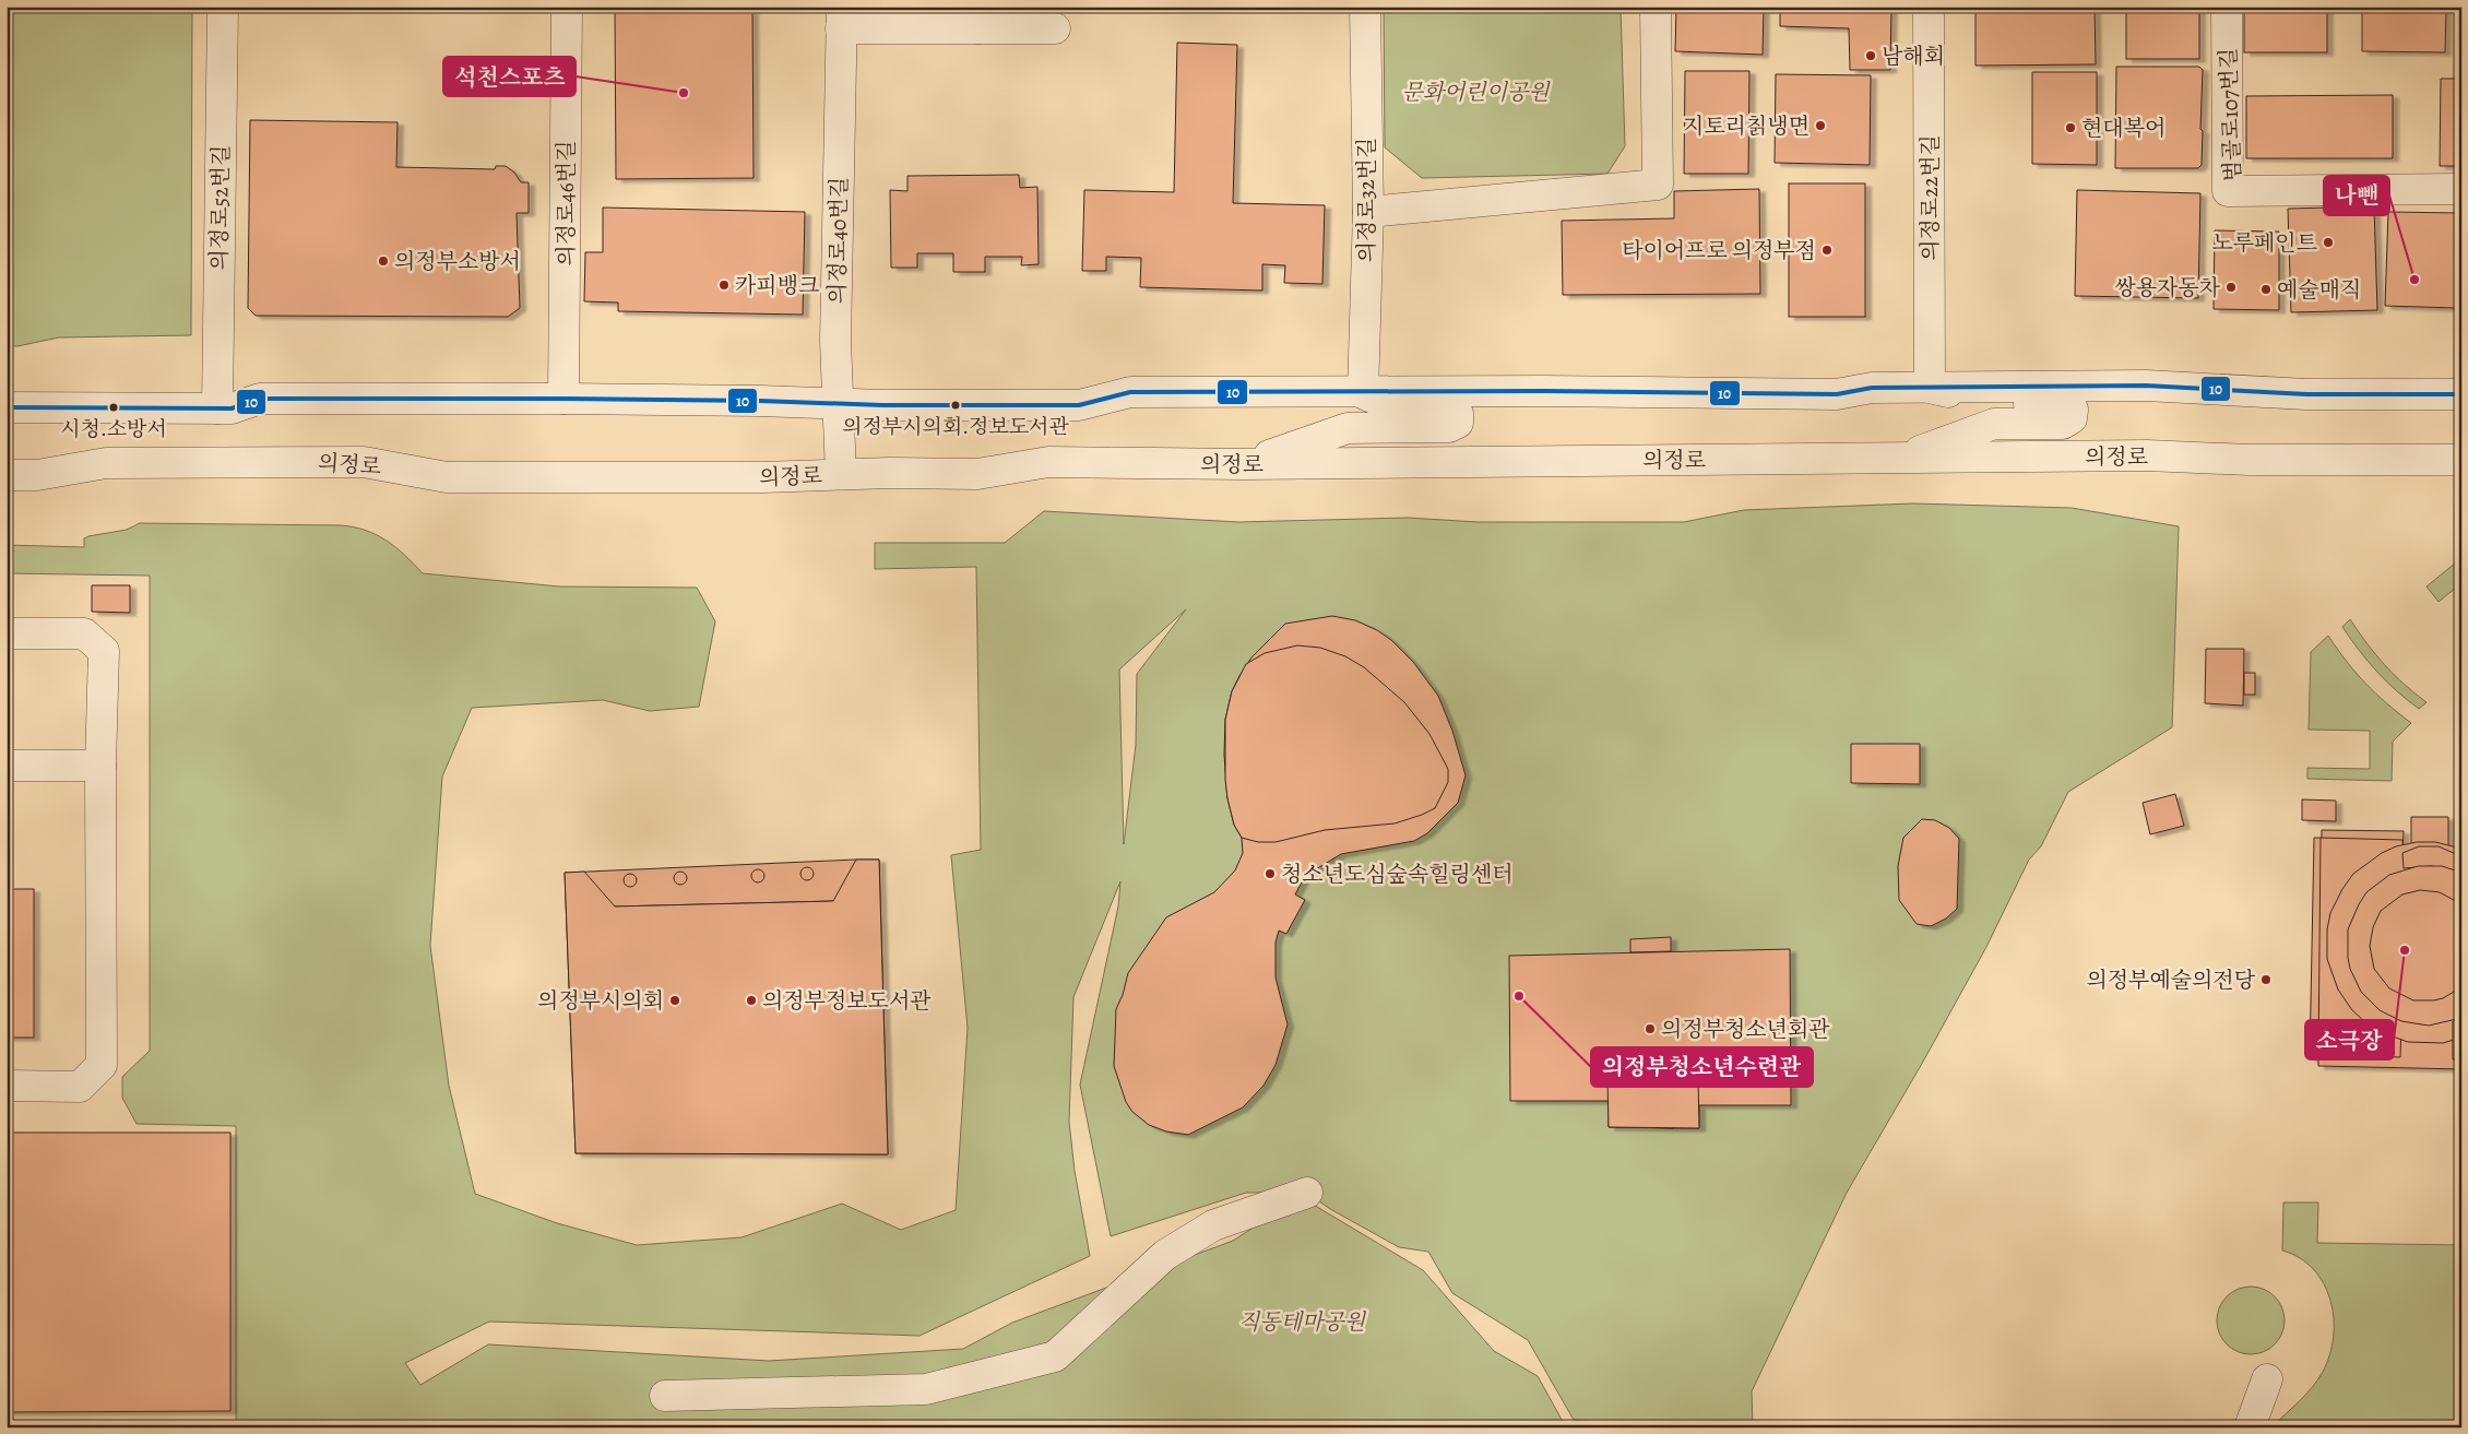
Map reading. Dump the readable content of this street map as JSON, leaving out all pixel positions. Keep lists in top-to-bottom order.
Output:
{
  "streets": {
    "street": [
      "범골로107번길",
      "의정로22번길",
      "의정로32번길",
      "의정로46번길",
      "의정로52번길",
      "의정로40번길",
      "의정로"
    ]
  },
  "crossings": [
    ["의정로40번길", "의정로"]
  ],
  "parks": ["문화어린이공원", "직동테마공원"],
  "places": [
    "남해회",
    "석천스포츠",
    "지토리칡냉면",
    "현대복어",
    "노루페인트",
    "타이어프로 의정부점",
    "의정부소방서",
    "나뺀",
    "카피뱅크",
    "쌍용자동차",
    "예술매직",
    "의정부시의회.정보도서관",
    "시청.소방서",
    "청소년도심숲속힐링센터",
    "소극장",
    "의정부예술의전당",
    "의정부청소년수련관",
    "의정부시의회",
    "의정부정보도서관",
    "의정부청소년회관"
  ],
  "lines": ["transit line 10"]
}
